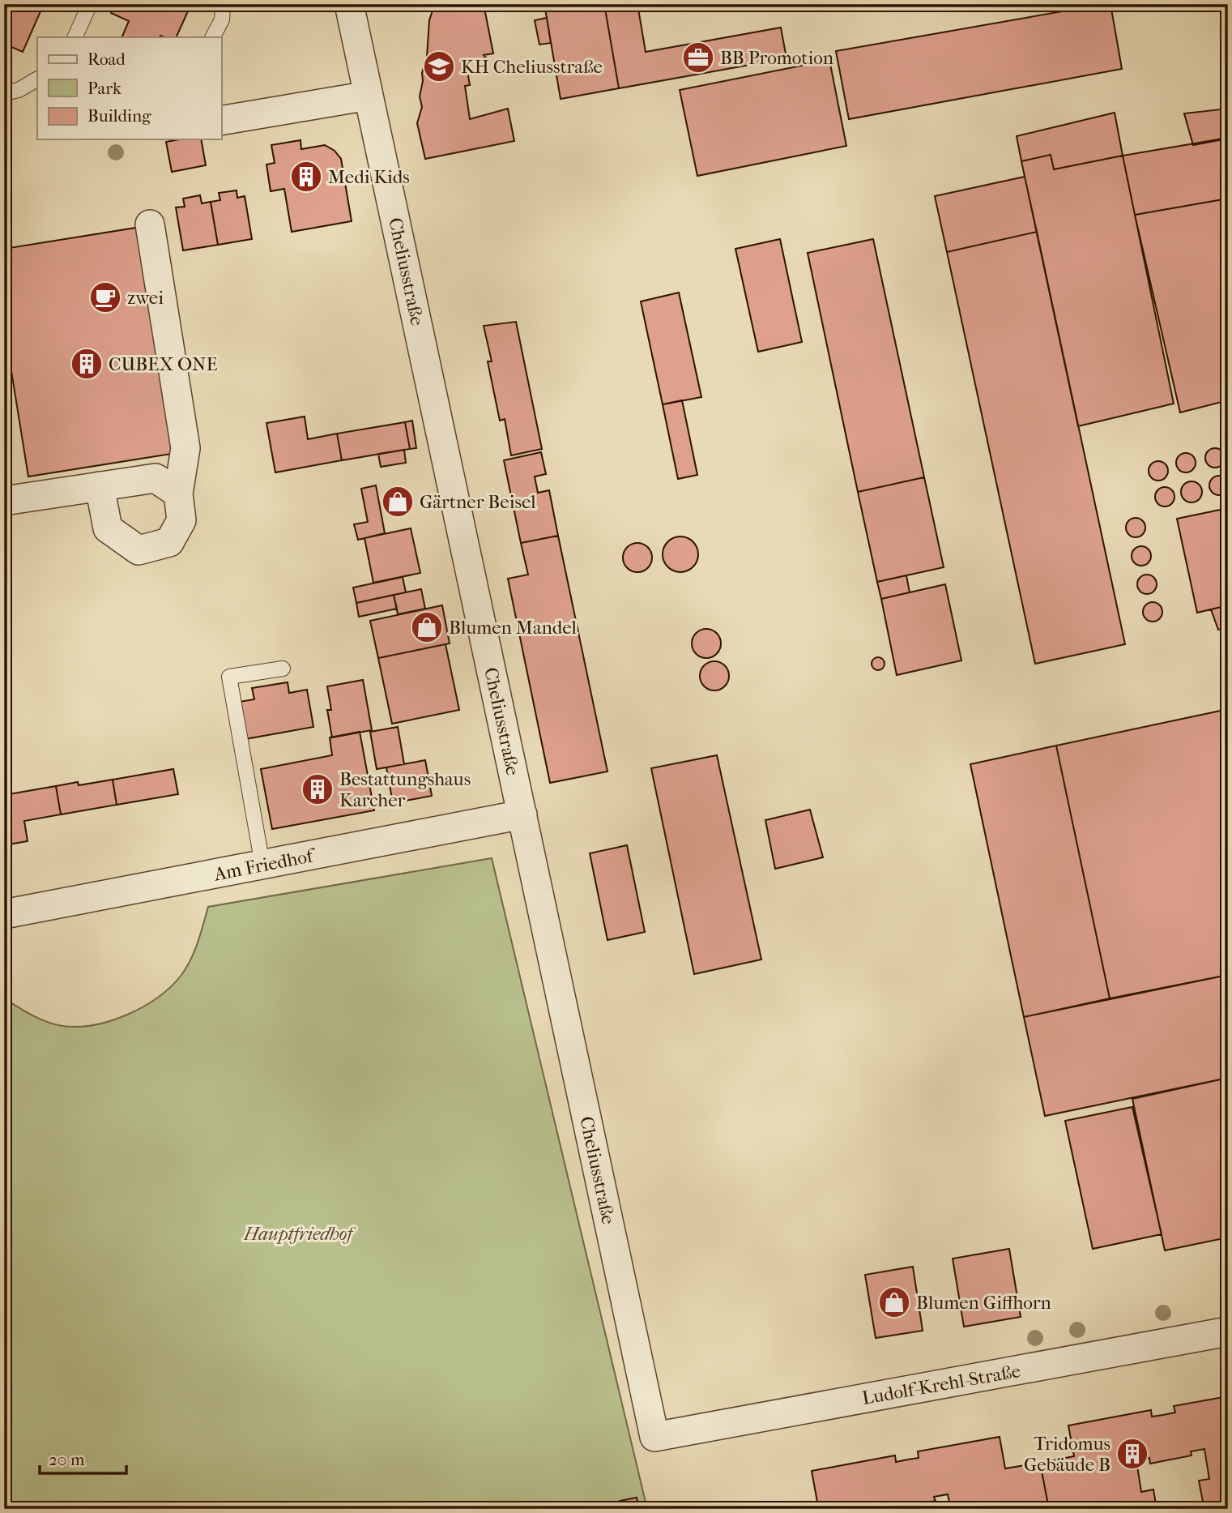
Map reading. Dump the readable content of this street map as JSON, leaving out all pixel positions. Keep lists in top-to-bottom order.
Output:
{
  "streets": {
    "street": ["Cheliusstraße", "Am Friedhof", "Ludolf-Krehl-Straße"]
  },
  "crossings": [
    ["Cheliusstraße", "Am Friedhof"],
    ["Cheliusstraße", "Ludolf-Krehl-Straße"]
  ],
  "parks": ["Hauptfriedhof"],
  "places": {
    "office": ["BB Promotion"],
    "school or university": ["KH Cheliusstraße"],
    "building": [
      "Medi Kids",
      "CUBEX ONE",
      "Bestattungshaus Karcher",
      "Tridomus Gebäude B"
    ],
    "cafe": ["zwei"],
    "shop": ["Gärtner Beisel", "Blumen Mandel", "Blumen Giffhorn"]
  },
  "legend": ["Road", "Park", "Building"],
  "scale_bar": "20 m"
}
